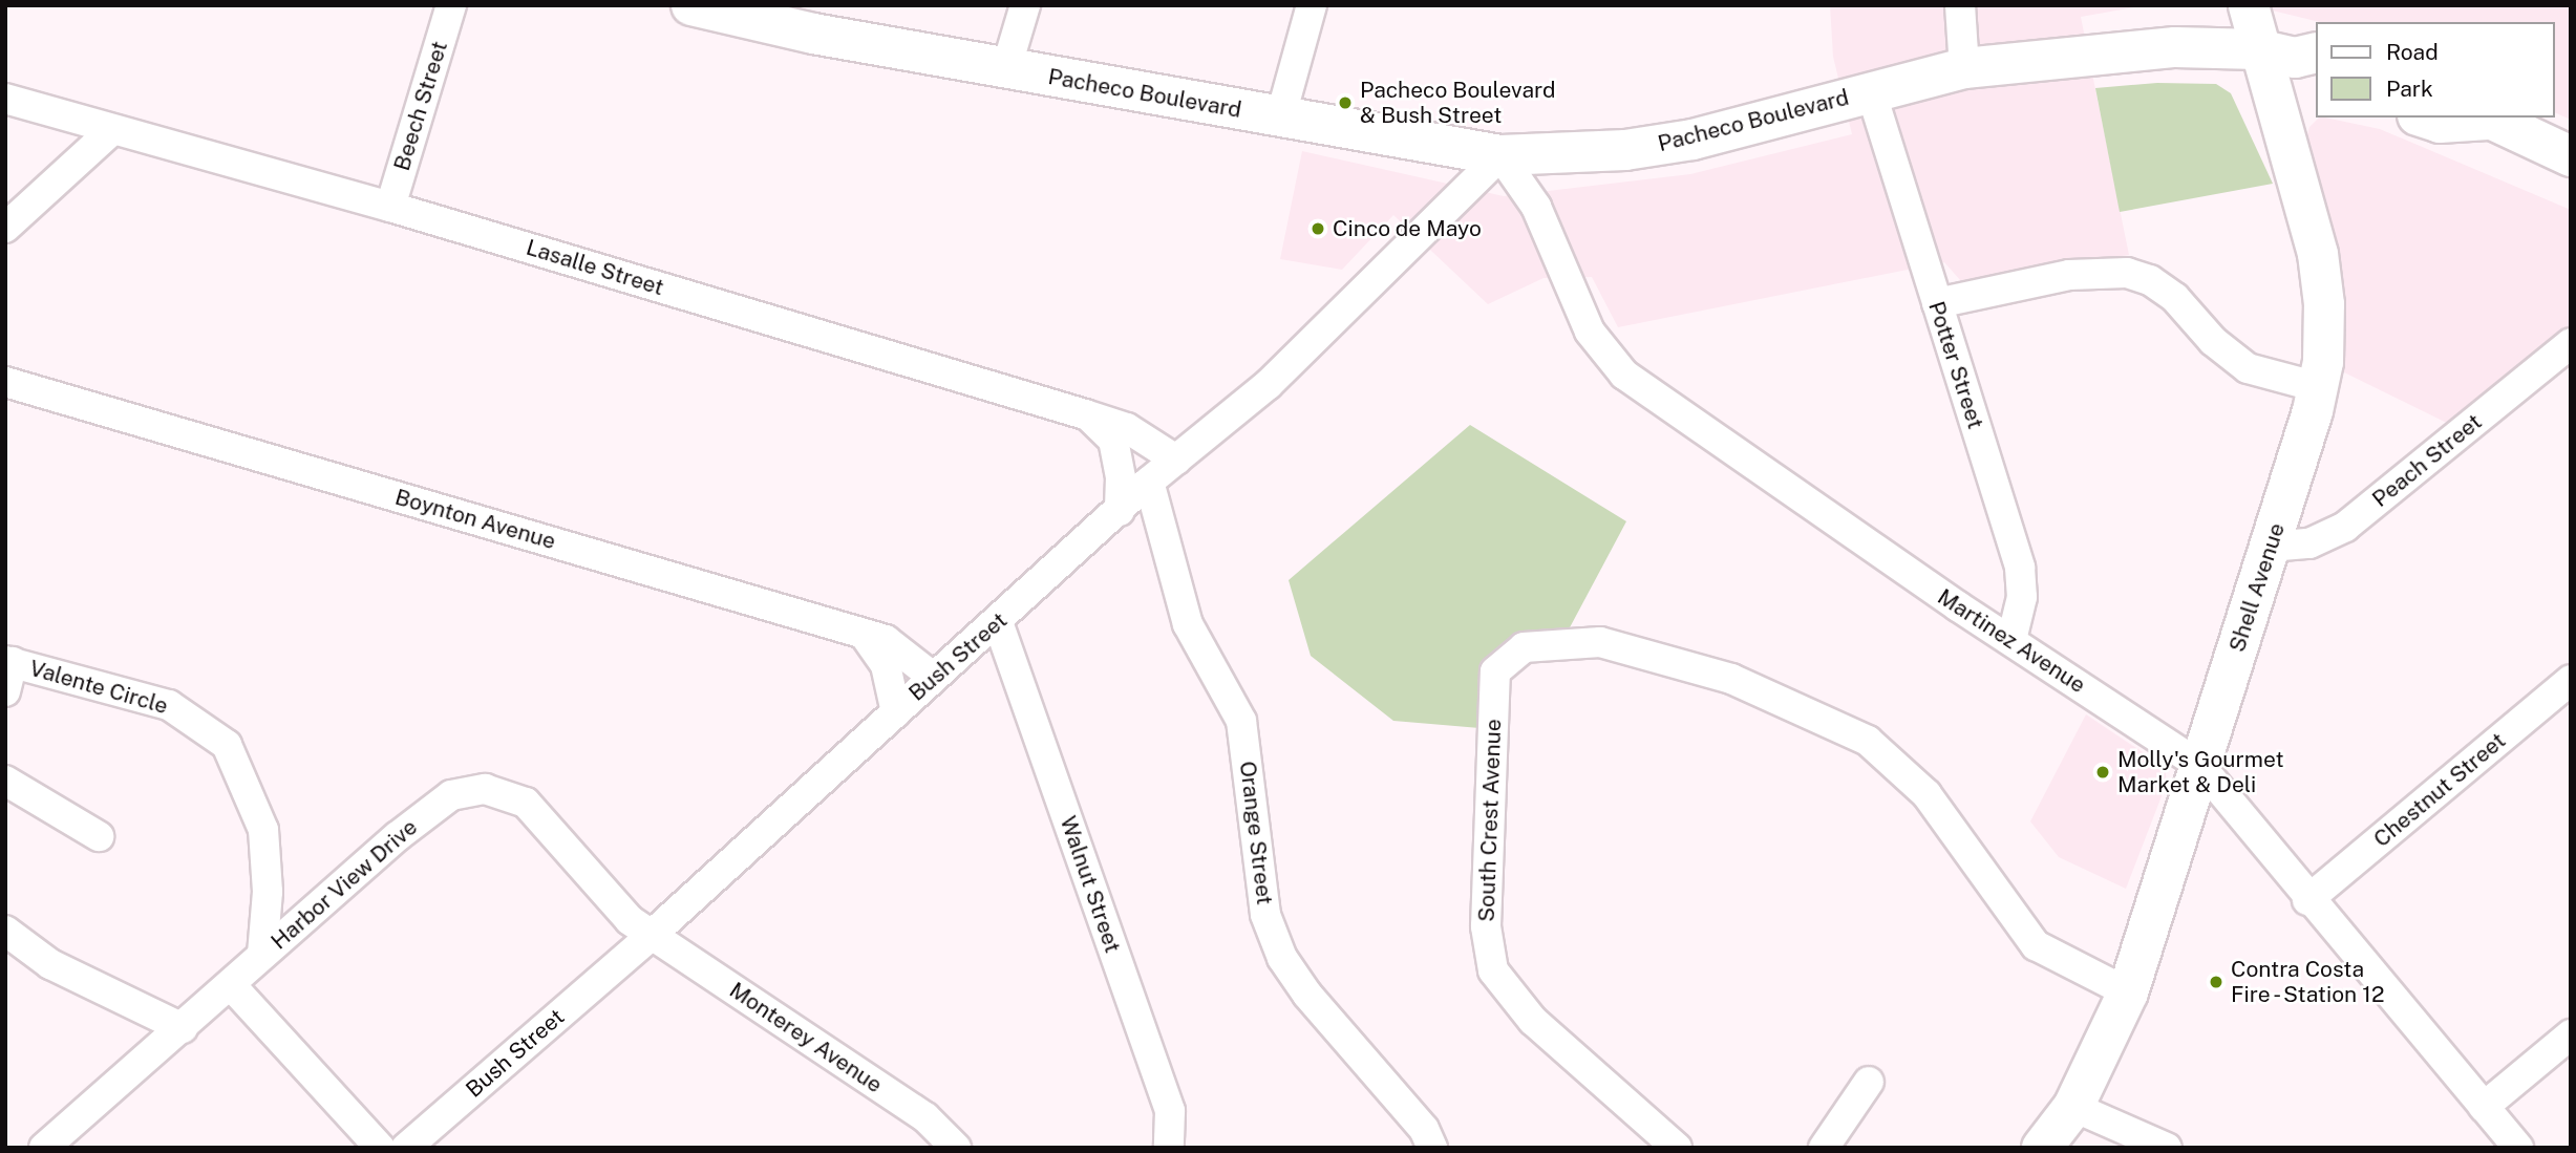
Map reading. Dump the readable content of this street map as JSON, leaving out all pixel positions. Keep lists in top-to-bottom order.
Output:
{
  "streets": {
    "main road": ["Pacheco Boulevard", "Shell Avenue"],
    "street": [
      "Beech Street",
      "Lasalle Street",
      "Potter Street",
      "Peach Street",
      "Boynton Avenue",
      "Martinez Avenue",
      "Bush Street",
      "Valente Circle",
      "Chestnut Street",
      "South Crest Avenue",
      "Orange Street",
      "Harbor View Drive",
      "Walnut Street",
      "Monterey Avenue"
    ]
  },
  "crossings": [
    ["Pacheco Boulevard", "Potter Street"],
    ["Pacheco Boulevard", "Shell Avenue"],
    ["Pacheco Boulevard", "Martinez Avenue"],
    ["Pacheco Boulevard", "Bush Street"],
    ["Beech Street", "Lasalle Street"],
    ["Lasalle Street", "Bush Street"],
    ["Potter Street", "Martinez Avenue"],
    ["Peach Street", "Shell Avenue"],
    ["Boynton Avenue", "Bush Street"],
    ["Shell Avenue", "Martinez Avenue"],
    ["Shell Avenue", "South Crest Avenue"],
    ["Martinez Avenue", "Bush Street"],
    ["Martinez Avenue", "Chestnut Street"],
    ["Bush Street", "Orange Street"],
    ["Bush Street", "Harbor View Drive"],
    ["Bush Street", "Walnut Street"],
    ["Bush Street", "Monterey Avenue"],
    ["Valente Circle", "Harbor View Drive"],
    ["Harbor View Drive", "Monterey Avenue"]
  ],
  "places": [
    "Pacheco Boulevard & Bush Street",
    "Cinco de Mayo",
    "Molly's Gourmet Market & Deli",
    "Contra Costa Fire - Station 12"
  ],
  "legend": ["Road", "Park"]
}
